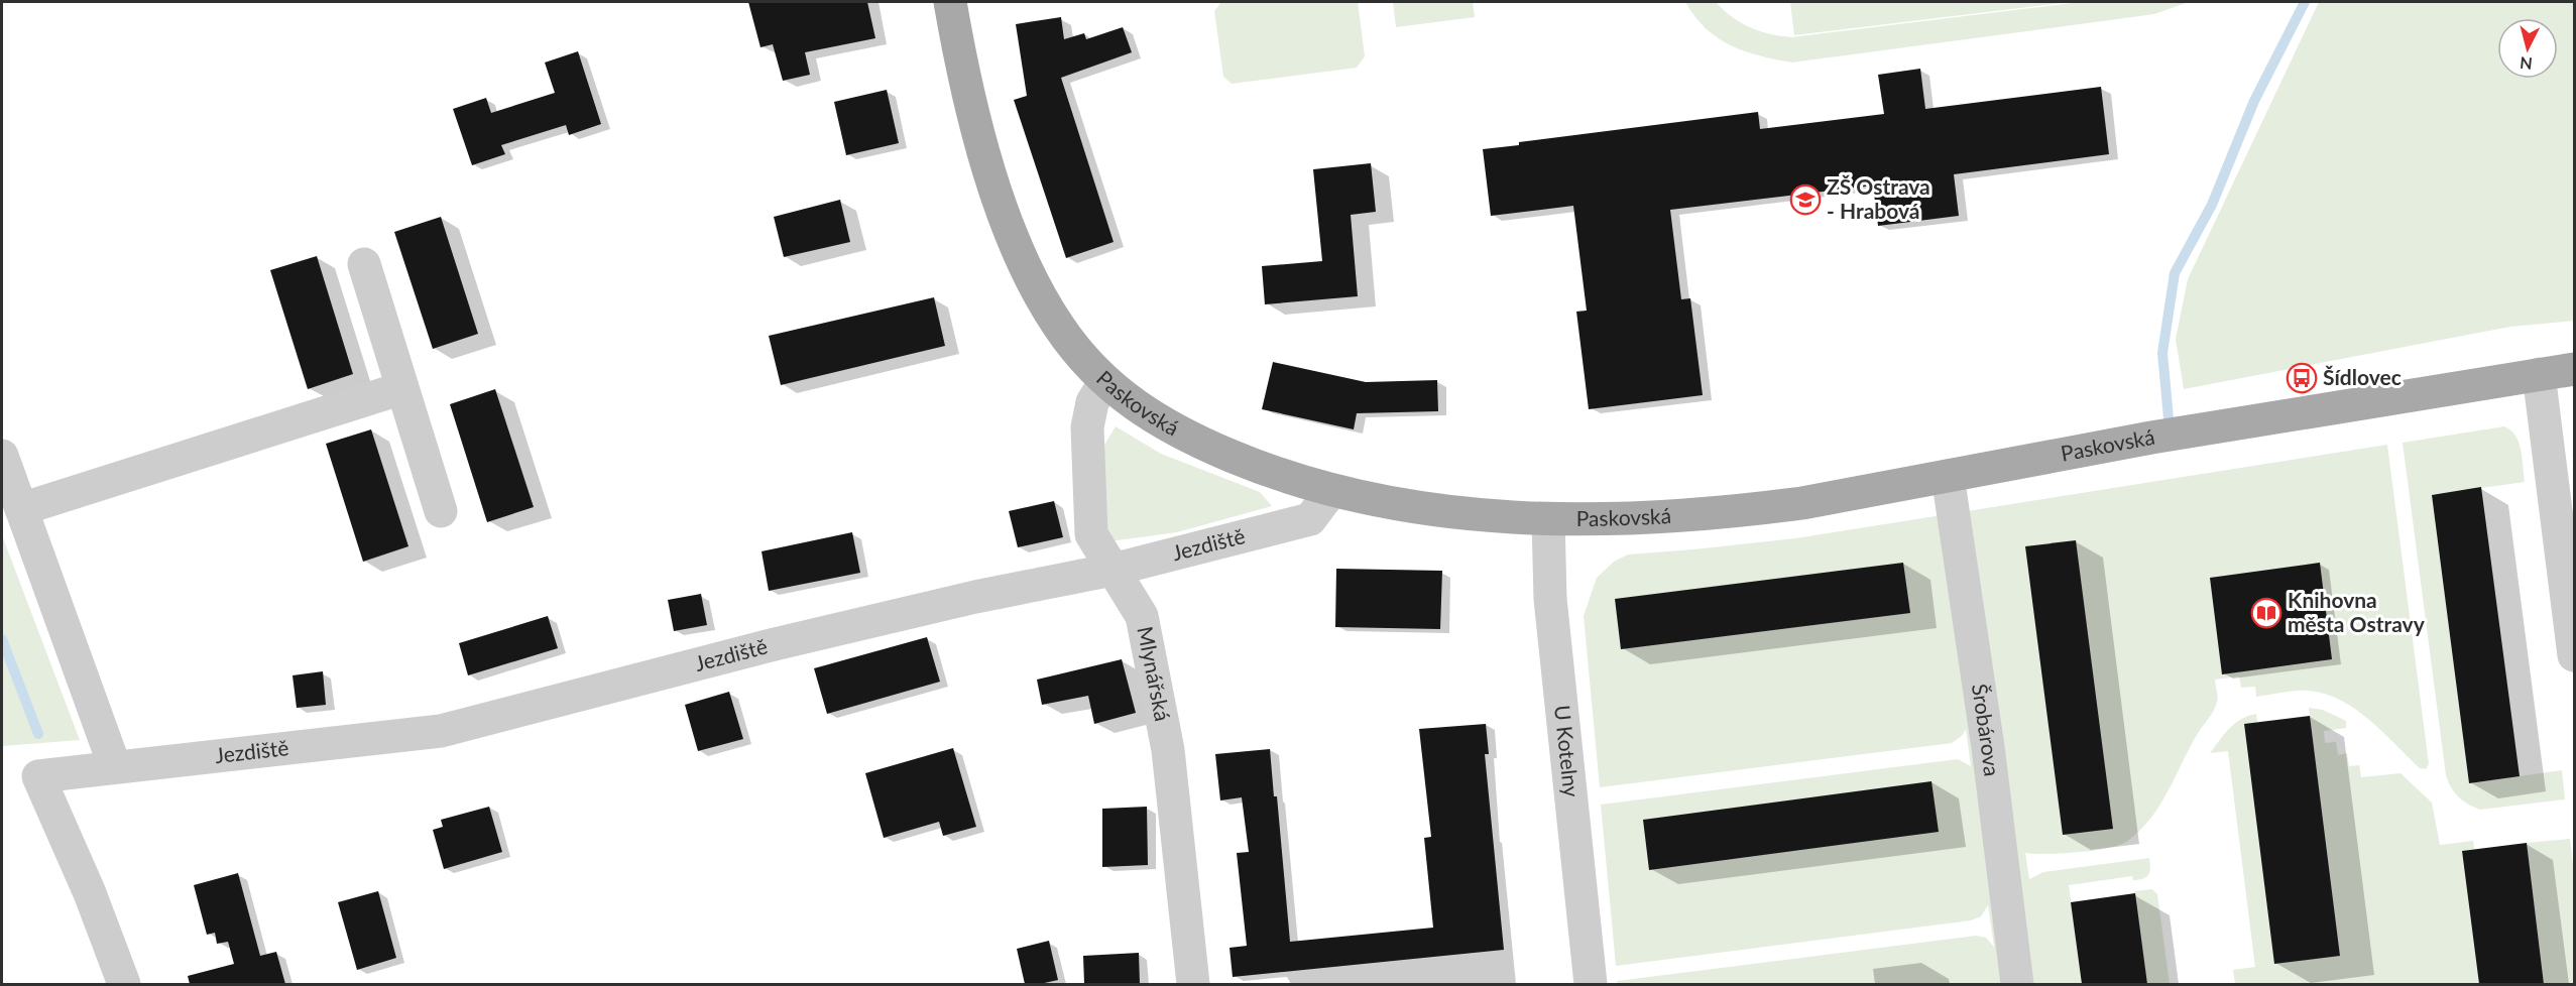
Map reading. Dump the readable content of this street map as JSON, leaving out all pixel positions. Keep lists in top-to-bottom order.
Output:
{
  "streets": {
    "main road": ["Paskovská"],
    "street": [
      "Jezdiště",
      "Mlynářská",
      "Šrobárova",
      "U Kotelny"
    ]
  },
  "crossings": [
    ["Paskovská", "Jezdiště"],
    ["Paskovská", "Mlynářská"],
    ["Paskovská", "Šrobárova"],
    ["Paskovská", "U Kotelny"],
    ["Jezdiště", "Mlynářská"]
  ],
  "places": {
    "school or university": ["ZŠ Ostrava - Hrabová"],
    "bus stop": ["Šídlovec"],
    "library": ["Knihovna města Ostravy"]
  },
  "north": "bottom"
}
